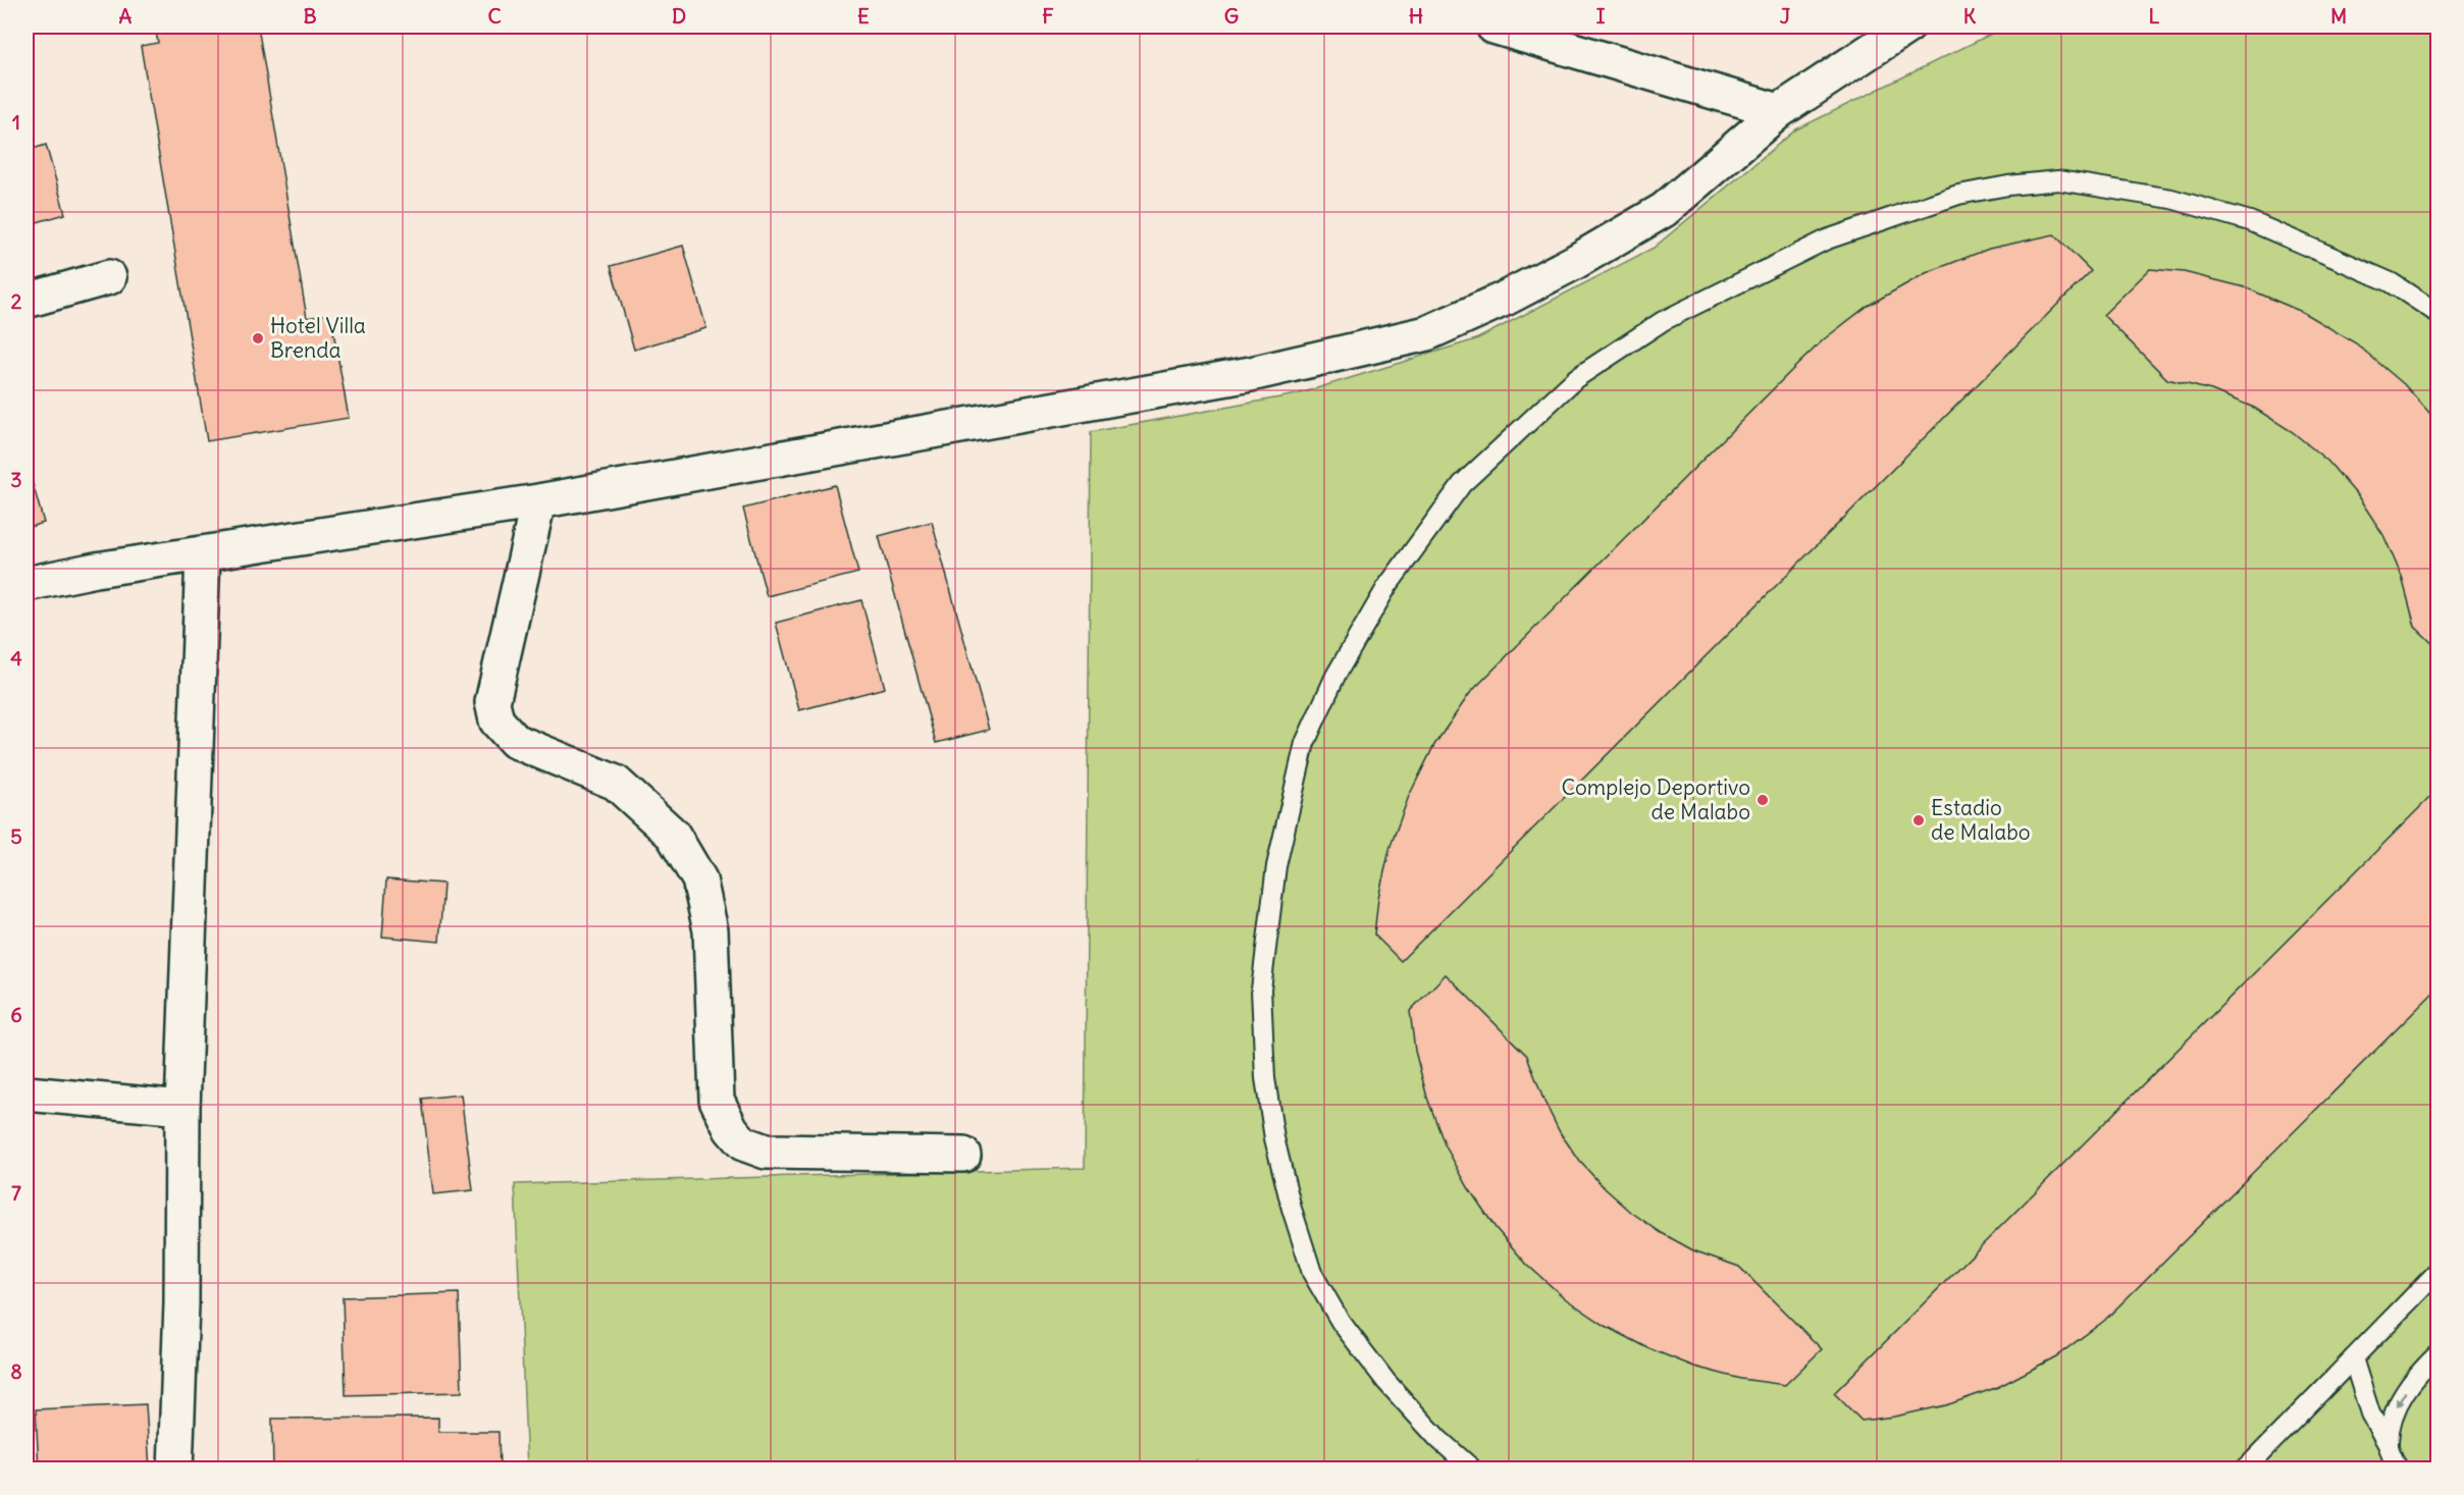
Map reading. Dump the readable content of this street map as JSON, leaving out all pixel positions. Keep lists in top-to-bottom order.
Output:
{
  "places": ["Hotel Villa Brenda", "Complejo Deportivo de Malabo", "Estadio de Malabo"],
  "grid": {
    "columns": [
      "A",
      "B",
      "C",
      "D",
      "E",
      "F",
      "G",
      "H",
      "I",
      "J",
      "K",
      "L",
      "M"
    ],
    "rows": [
      "1",
      "2",
      "3",
      "4",
      "5",
      "6",
      "7",
      "8"
    ]
  }
}
